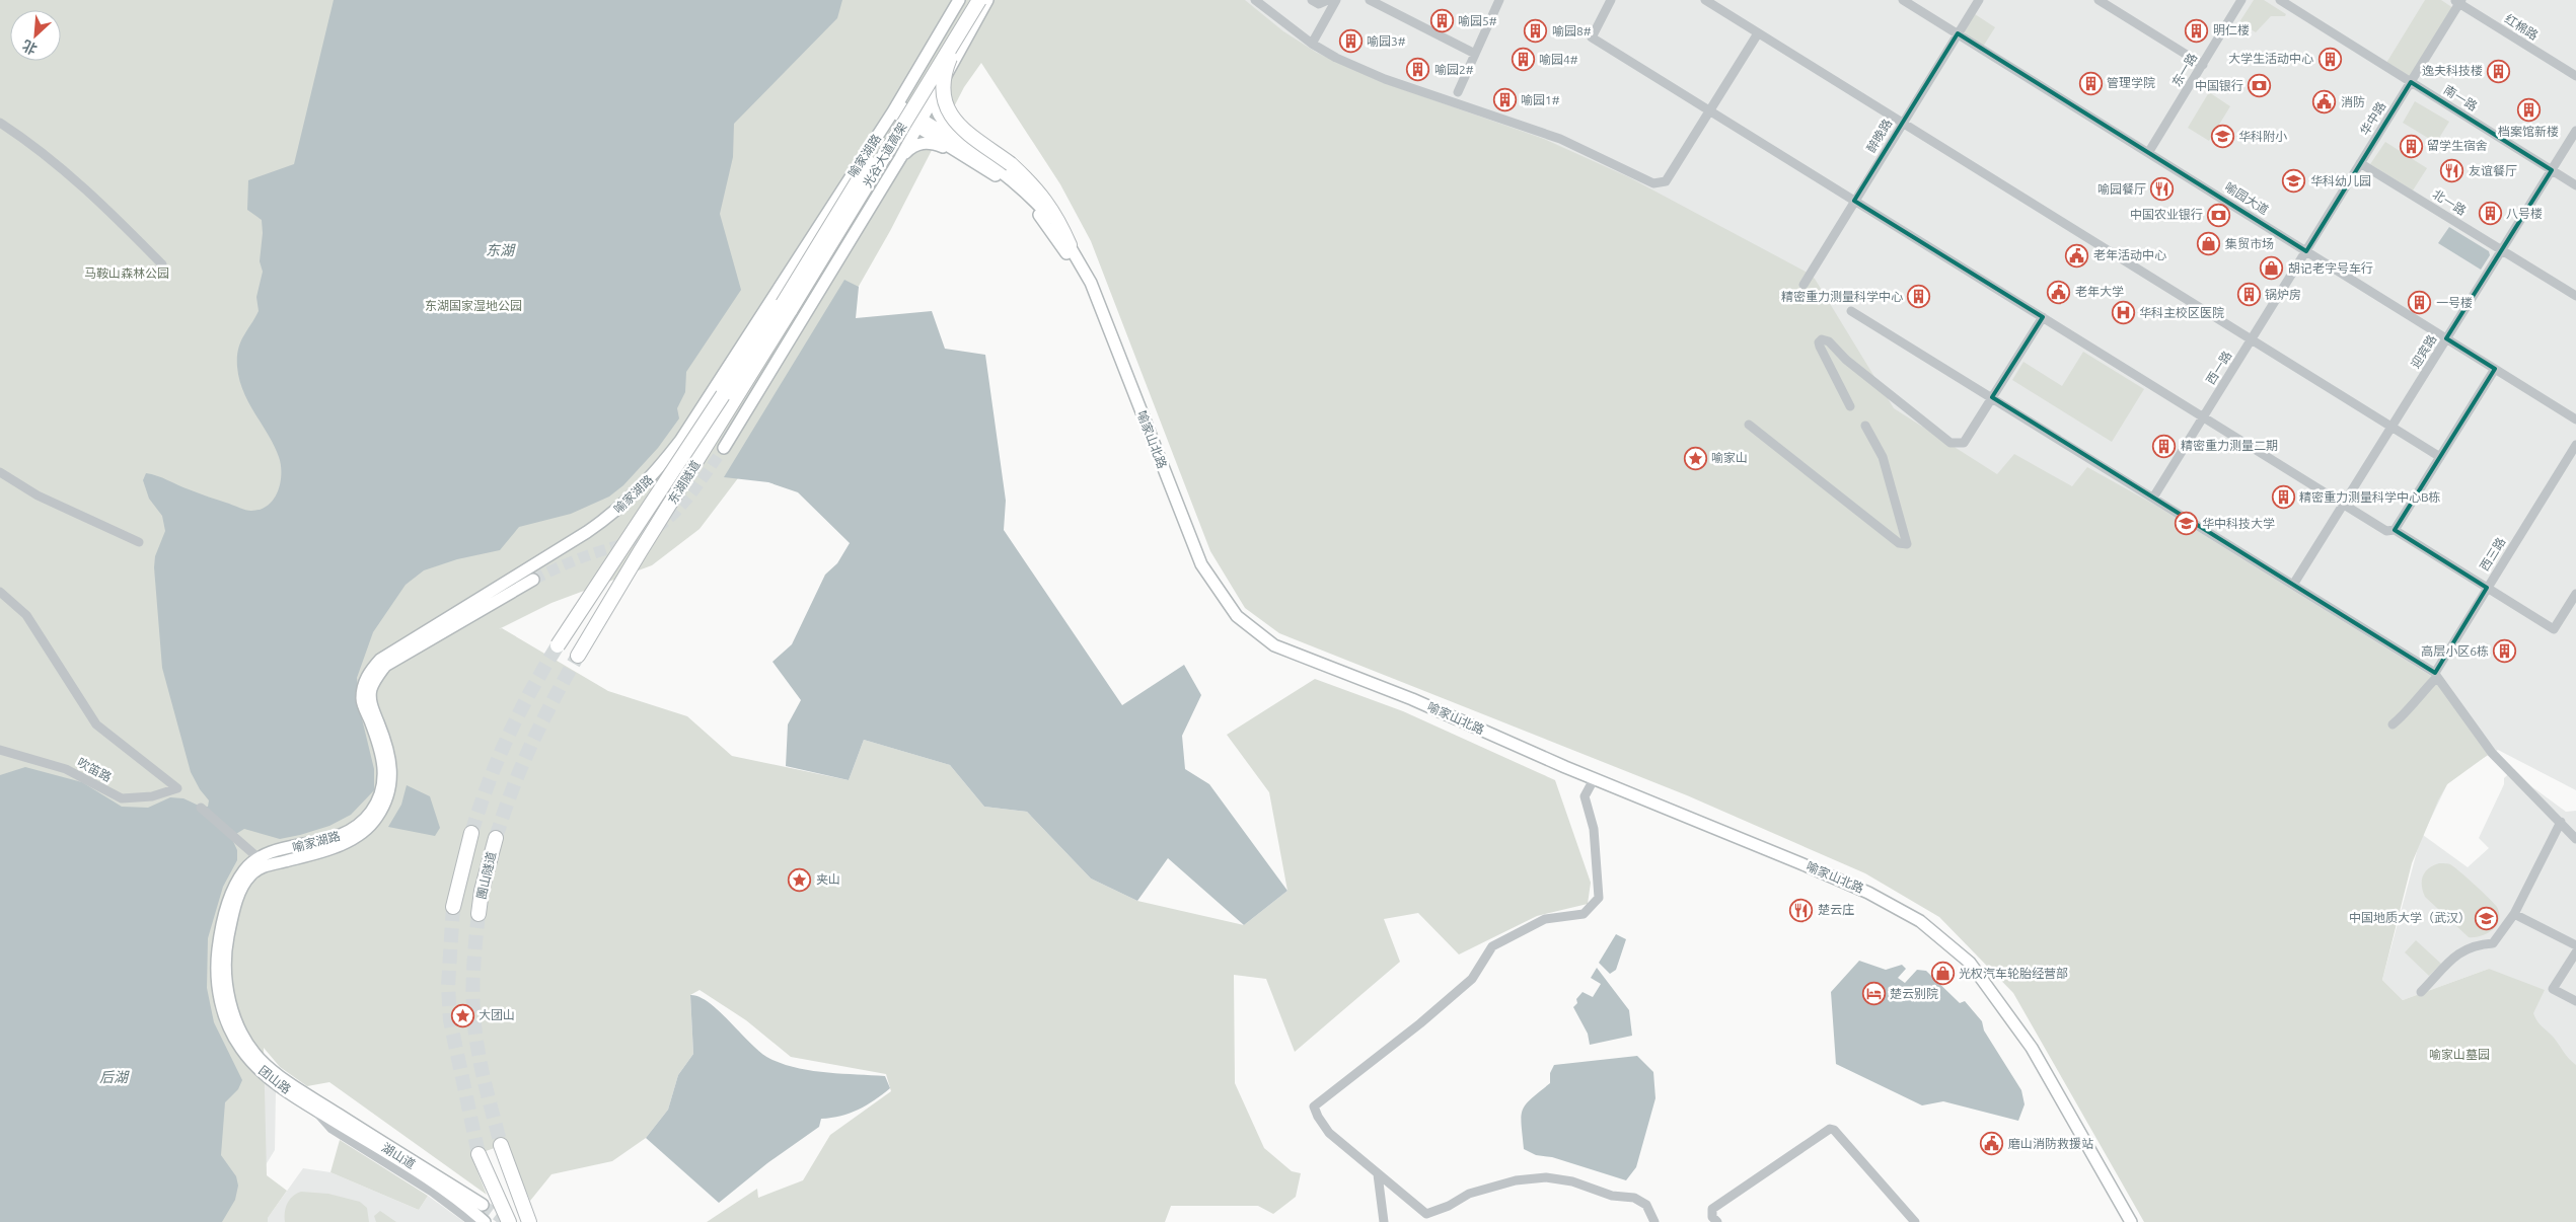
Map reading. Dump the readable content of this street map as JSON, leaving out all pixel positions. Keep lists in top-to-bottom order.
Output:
{
  "streets": {
    "highway": ["光谷大道高架", "东湖隧道", "團山隧道"],
    "main road": ["喻家湖路", "喻家山北路", "团山路"],
    "street": [
      "红棉路",
      "东一路",
      "南一路",
      "华中路",
      "醉晚路",
      "喻园大道",
      "北一路",
      "迎宾路",
      "西一路",
      "西三路",
      "吹笛路",
      "湖山道"
    ]
  },
  "crossings": [
    ["红棉路", "华中路"],
    ["东一路", "喻园大道"],
    ["南一路", "华中路"],
    ["南一路", "迎宾路"],
    ["华中路", "喻园大道"],
    ["华中路", "北一路"],
    ["华中路", "西一路"],
    ["醉晚路", "喻园大道"],
    ["光谷大道高架", "喻家湖路"],
    ["光谷大道高架", "东湖隧道"],
    ["喻家湖路", "喻家山北路"],
    ["喻家湖路", "东湖隧道"],
    ["喻家湖路", "团山路"],
    ["喻园大道", "迎宾路"],
    ["喻园大道", "西一路"],
    ["北一路", "迎宾路"],
    ["团山路", "湖山道"]
  ],
  "water": ["东湖", "后湖"],
  "parks": ["马鞍山森林公园", "东湖国家湿地公园", "喻家山墓园"],
  "places": {
    "building": [
      "喻园5#",
      "明仁楼",
      "喻园8#",
      "喻园3#",
      "大学生活动中心",
      "喻园4#",
      "喻园2#",
      "逸夫科技楼",
      "管理学院",
      "喻园1#",
      "档案馆新楼",
      "留学生宿舍",
      "八号楼",
      "锅炉房",
      "精密重力测量科学中心",
      "一号楼",
      "精密重力测量二期",
      "精密重力测量科学中心B栋",
      "高层小区6栋"
    ],
    "bank": ["中国银行", "中国农业银行"],
    "public building": [
      "消防",
      "老年活动中心",
      "老年大学",
      "磨山消防救援站"
    ],
    "school or university": [
      "华科附小",
      "华科幼儿园",
      "华中科技大学",
      "中国地质大学（武汉）"
    ],
    "restaurant": ["友谊餐厅", "喻园餐厅", "楚云庄"],
    "shop": ["集贸市场", "胡记老字号车行", "光权汽车轮胎经营部"],
    "hospital": ["华科主校区医院"],
    "place": ["喻家山", "夹山", "大团山"],
    "hotel": ["楚云别院"]
  },
  "north": "bottom left"
}
